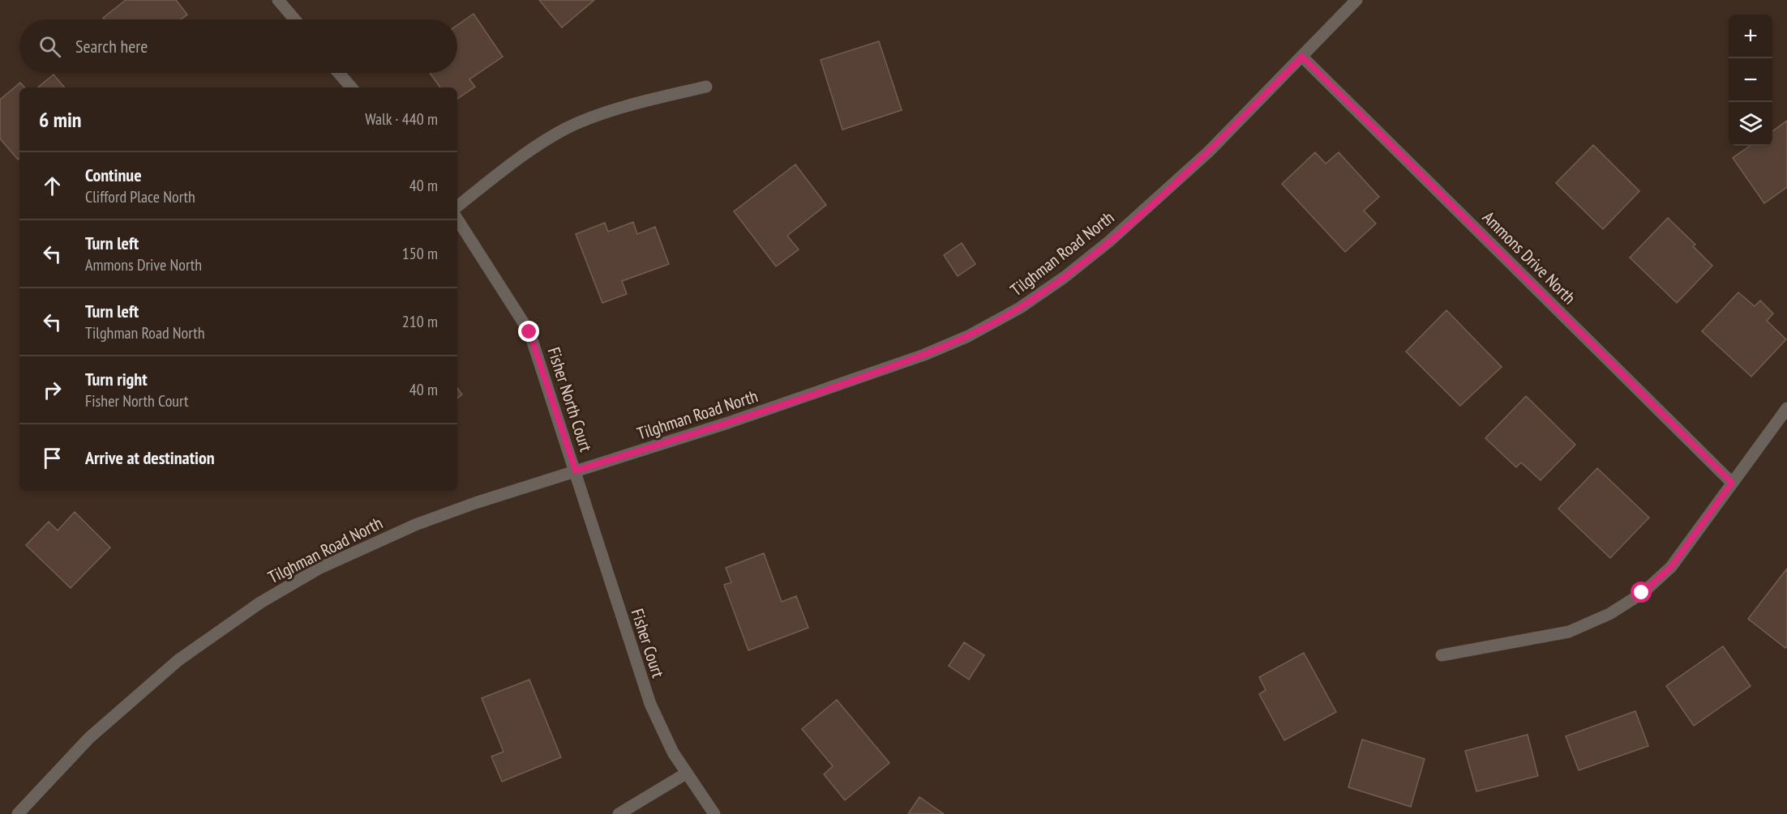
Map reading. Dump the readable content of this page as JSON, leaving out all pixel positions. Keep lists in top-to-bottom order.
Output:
{
  "streets": {
    "street": [
      "Tilghman Road North",
      "Ammons Drive North",
      "Fisher North Court",
      "Fisher Court"
    ]
  },
  "crossings": [
    ["Tilghman Road North", "Ammons Drive North"],
    ["Tilghman Road North", "Fisher North Court"],
    ["Tilghman Road North", "Fisher Court"],
    ["Fisher North Court", "Fisher Court"]
  ],
  "page": {
    "map_buttons": ["+", "−"],
    "search": "Search here",
    "heading": ["6 min", "Walk · 440 m"],
    "list": [
      ["Continue", "Clifford Place North", "40 m"],
      ["Turn left", "Ammons Drive North", "150 m"],
      ["Turn left", "Tilghman Road North", "210 m"],
      ["Turn right", "Fisher North Court", "40 m"],
      "Arrive at destination"
    ]
  }
}
